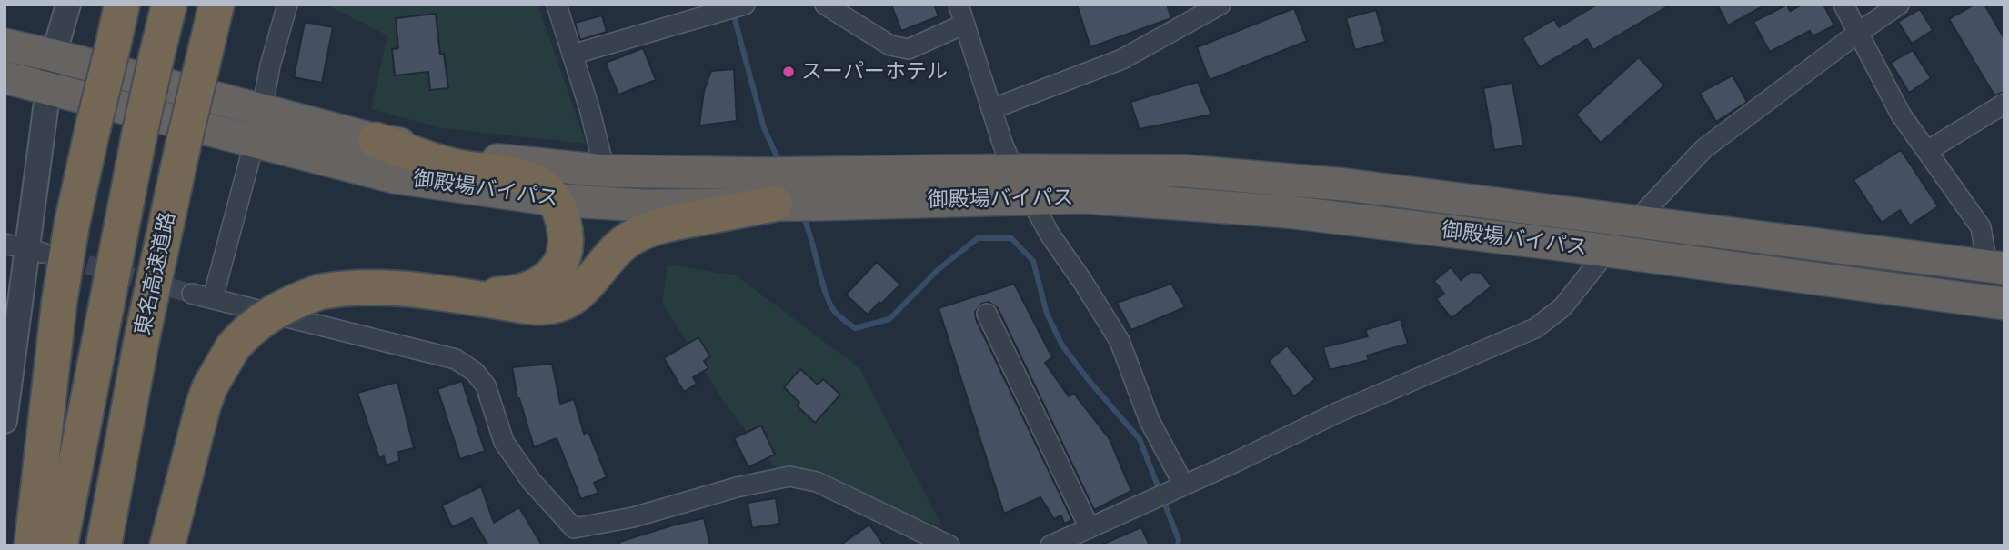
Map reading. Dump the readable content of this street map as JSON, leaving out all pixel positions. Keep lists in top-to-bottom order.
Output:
{
  "streets": {
    "highway": ["御殿場バイパス", "東名高速道路"]
  },
  "places": ["スーパーホテル"]
}
